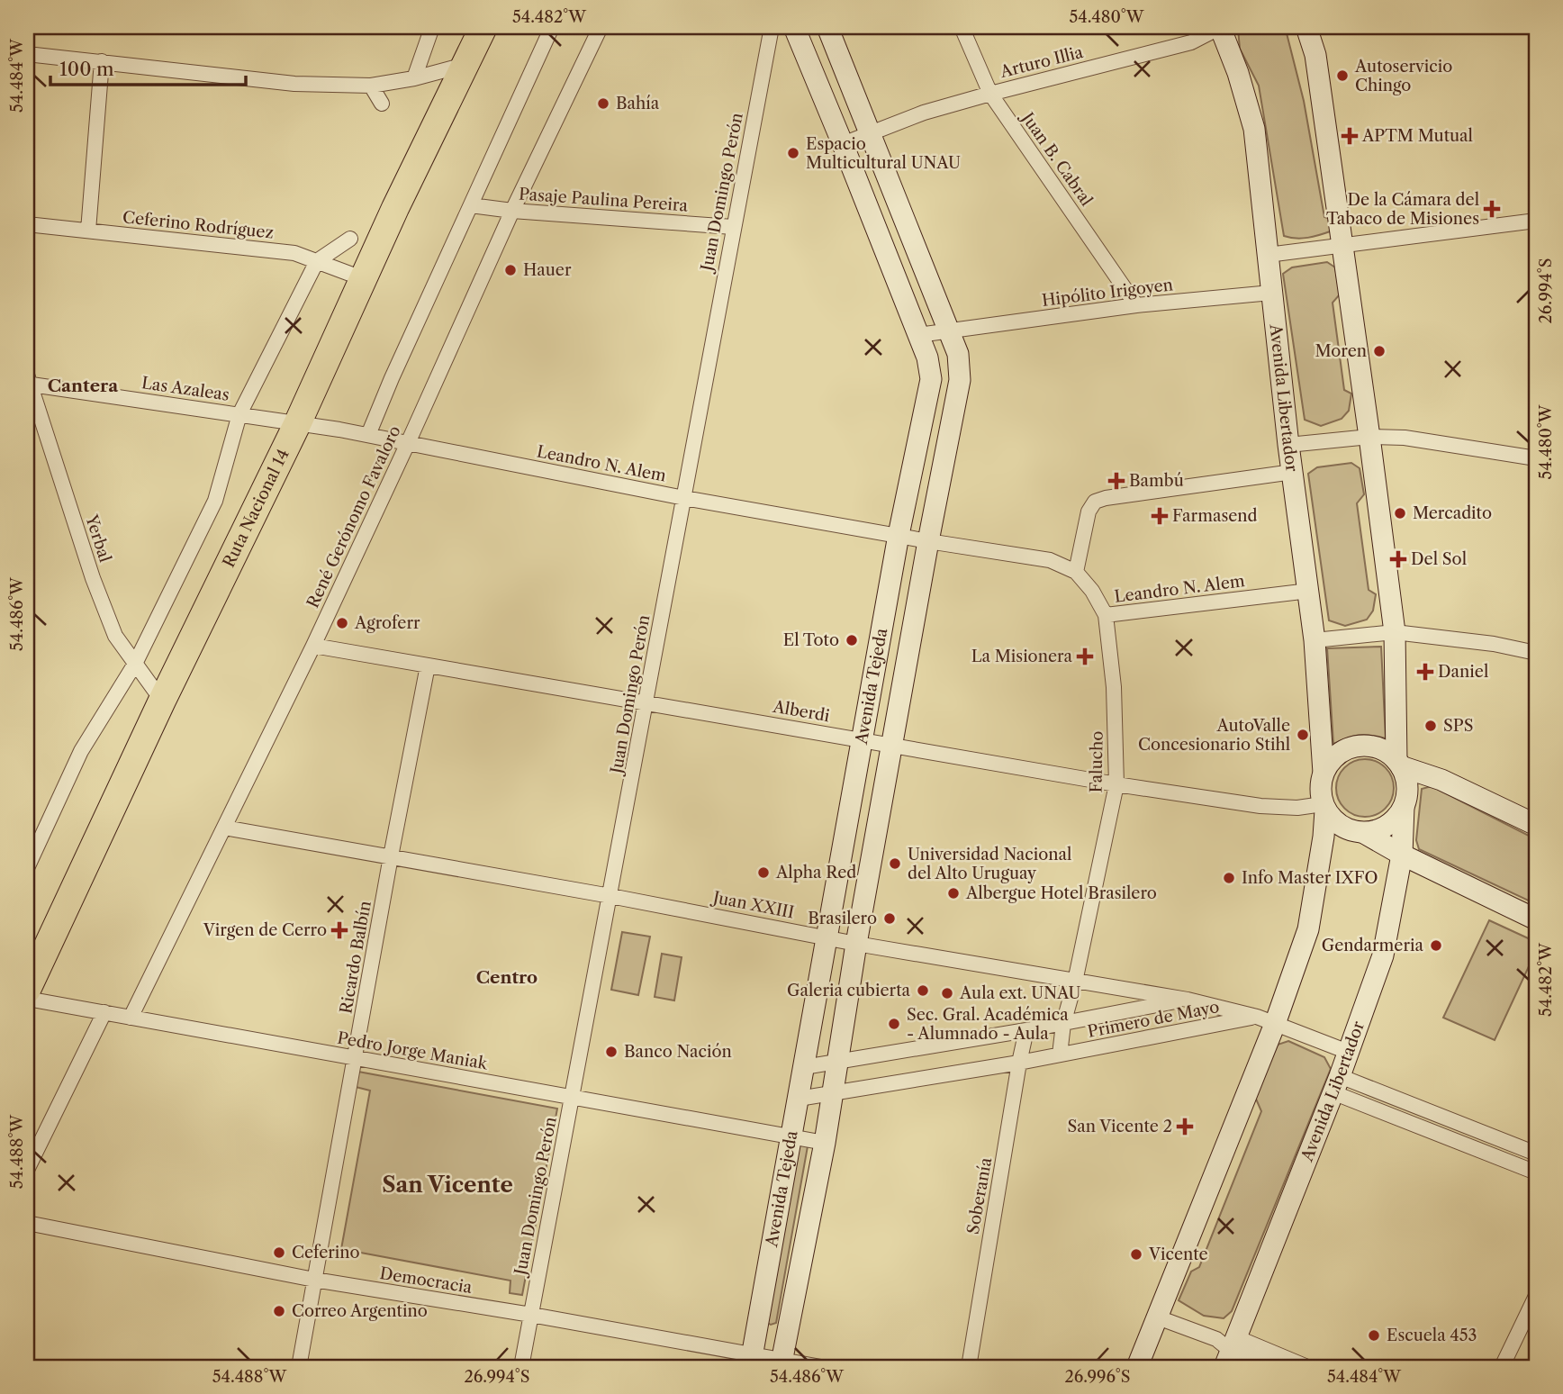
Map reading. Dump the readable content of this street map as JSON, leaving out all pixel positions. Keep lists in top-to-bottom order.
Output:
{
  "streets": {
    "highway": ["Ruta Nacional 14"],
    "main road": ["Avenida Libertador", "Avenida Tejeda"],
    "street": [
      "Arturo Illia",
      "Juan B. Cabral",
      "Juan Domingo Perón",
      "Pasaje Paulina Pereira",
      "Ceferino Rodríguez",
      "Hipólito Irigoyen",
      "Las Azaleas",
      "Leandro N. Alem",
      "René Gerónomo Favaloro",
      "Yerbal",
      "Alberdi",
      "Falucho",
      "Juan XXIII",
      "Ricardo Balbín",
      "Primero de Mayo",
      "Pedro Jorge Maniak",
      "Soberanía",
      "Democracia"
    ]
  },
  "crossings": [
    ["Arturo Illia", "Juan B. Cabral"],
    ["Arturo Illia", "Avenida Libertador"],
    ["Arturo Illia", "Avenida Tejeda"],
    ["Juan B. Cabral", "Hipólito Irigoyen"],
    ["Juan Domingo Perón", "Pasaje Paulina Pereira"],
    ["Juan Domingo Perón", "Leandro N. Alem"],
    ["Juan Domingo Perón", "Alberdi"],
    ["Juan Domingo Perón", "Juan XXIII"],
    ["Juan Domingo Perón", "Pedro Jorge Maniak"],
    ["Juan Domingo Perón", "Democracia"],
    ["Pasaje Paulina Pereira", "René Gerónomo Favaloro"],
    ["Ceferino Rodríguez", "Ruta Nacional 14"],
    ["Hipólito Irigoyen", "Avenida Libertador"],
    ["Hipólito Irigoyen", "Avenida Tejeda"],
    ["Las Azaleas", "Leandro N. Alem"],
    ["Las Azaleas", "Ruta Nacional 14"],
    ["Las Azaleas", "Yerbal"],
    ["Avenida Libertador", "Leandro N. Alem"],
    ["Avenida Libertador", "Alberdi"],
    ["Avenida Libertador", "Juan XXIII"],
    ["Leandro N. Alem", "Ruta Nacional 14"],
    ["Leandro N. Alem", "René Gerónomo Favaloro"],
    ["Leandro N. Alem", "Avenida Tejeda"],
    ["Leandro N. Alem", "Falucho"],
    ["Ruta Nacional 14", "Yerbal"],
    ["René Gerónomo Favaloro", "Alberdi"],
    ["René Gerónomo Favaloro", "Juan XXIII"],
    ["René Gerónomo Favaloro", "Pedro Jorge Maniak"],
    ["Avenida Tejeda", "Alberdi"],
    ["Avenida Tejeda", "Juan XXIII"],
    ["Avenida Tejeda", "Primero de Mayo"],
    ["Avenida Tejeda", "Pedro Jorge Maniak"],
    ["Avenida Tejeda", "Democracia"],
    ["Alberdi", "Falucho"],
    ["Alberdi", "Ricardo Balbín"],
    ["Falucho", "Juan XXIII"],
    ["Falucho", "Primero de Mayo"],
    ["Juan XXIII", "Ricardo Balbín"],
    ["Juan XXIII", "Primero de Mayo"],
    ["Ricardo Balbín", "Pedro Jorge Maniak"],
    ["Ricardo Balbín", "Democracia"],
    ["Primero de Mayo", "Soberanía"]
  ],
  "districts": ["Cantera", "Centro", "San Vicente"],
  "places": {
    "other": [
      "Autoservicio Chingo",
      "Bahía",
      "Espacio Multicultural UNAU",
      "Hauer",
      "Moren",
      "Mercadito",
      "Agroferr",
      "El Toto",
      "SPS",
      "AutoValle Concesionario Stihl",
      "Universidad Nacional del Alto Uruguay",
      "Alpha Red",
      "Info Master IXFO",
      "Albergue Hotel Brasilero",
      "Brasilero",
      "Gendarmeria",
      "Galeria cubierta",
      "Aula ext. UNAU",
      "Sec. Gral. Académica - Alumnado - Aula",
      "Banco Nación",
      "Ceferino",
      "Vicente",
      "Correo Argentino",
      "Escuela 453"
    ],
    "health": [
      "APTM Mutual",
      "De la Cámara del Tabaco de Misiones",
      "Bambú",
      "Farmasend",
      "Del Sol",
      "La Misionera",
      "Daniel",
      "Virgen de Cerro",
      "San Vicente 2"
    ]
  },
  "scale_bar": "100 m",
  "coordinates": [
    "54.482°W",
    "54.480°W",
    "54.484°W",
    "26.994°S",
    "54.486°W",
    "54.488°W",
    "26.996°S"
  ]
}
